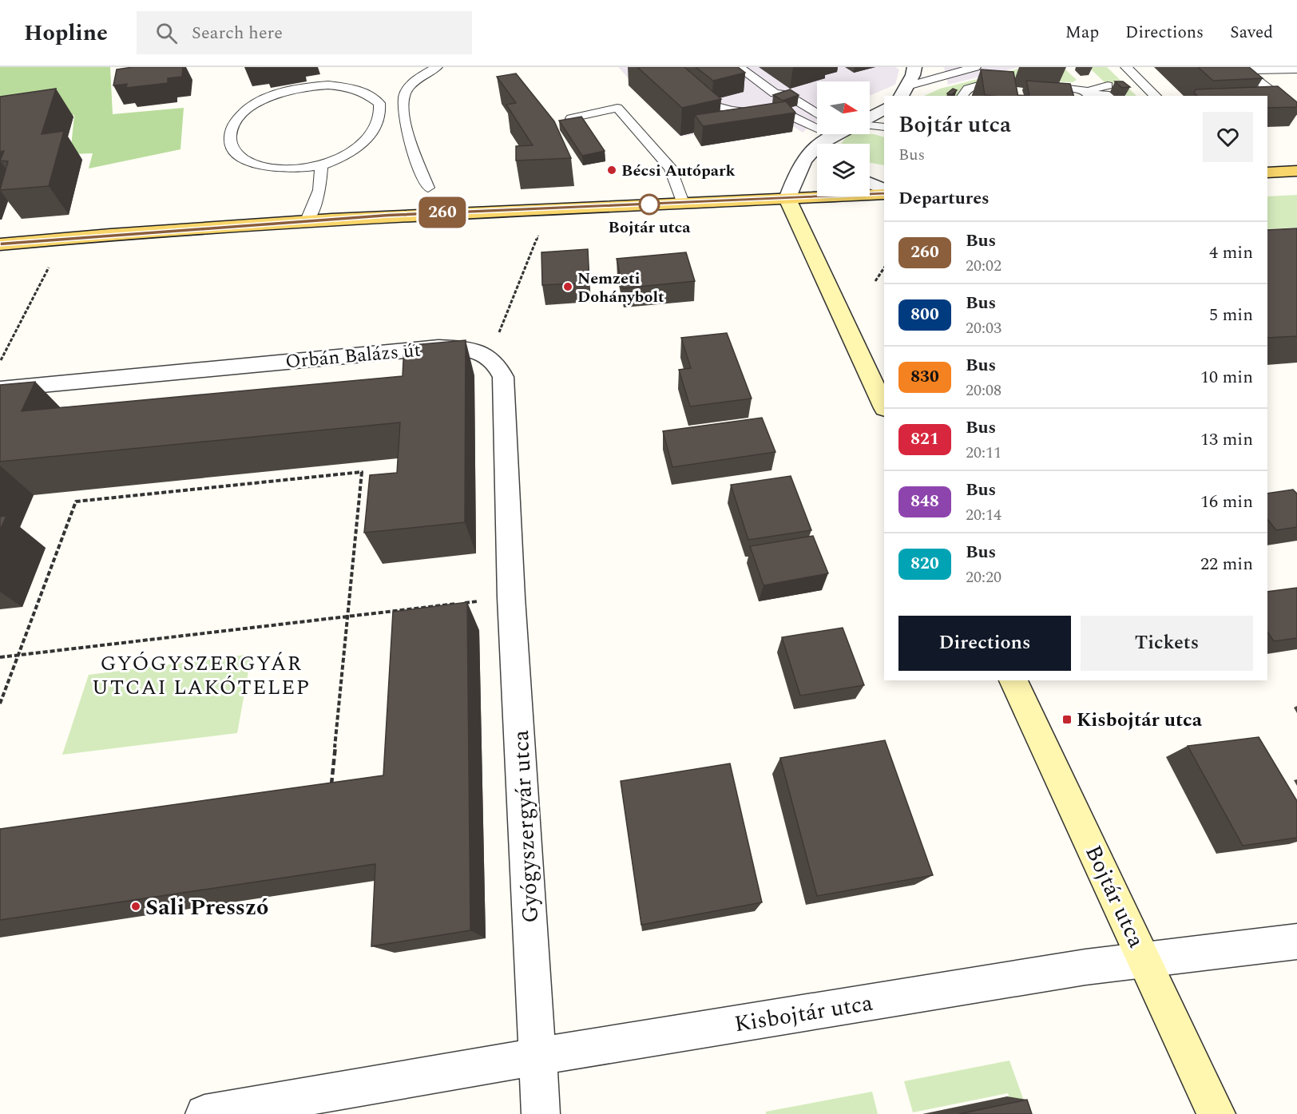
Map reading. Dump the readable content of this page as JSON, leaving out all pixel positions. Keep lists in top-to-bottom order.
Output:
{
  "streets": {
    "street": [
      "Orbán Balázs út",
      "Gyógyszergyár utca",
      "Bojtár utca",
      "Kisbojtár utca"
    ]
  },
  "crossings": [
    ["Gyógyszergyár utca", "Kisbojtár utca"],
    ["Bojtár utca", "Kisbojtár utca"]
  ],
  "districts": ["GYÓGYSZERGYÁR UTCAI LAKÓTELEP"],
  "places": {
    "other": [
      "Bécsi Autópark",
      "Bojtár utca",
      "Nemzeti Dohánybolt",
      "Sali Presszó"
    ],
    "transit": ["Kisbojtár utca"]
  },
  "lines": ["bus line 260"],
  "north": "right",
  "page": {
    "header": "Hopline",
    "search": "Search here",
    "nav": ["Map", "Directions", "Saved"],
    "on_map": "260",
    "heading": [
      ["Bojtár utca", "Bus"],
      "Departures"
    ],
    "list": [
      {
        "mark": "260",
        "name": "Bus",
        "note": "20:02",
        "value": "4 min"
      },
      {
        "mark": "800",
        "name": "Bus",
        "note": "20:03",
        "value": "5 min"
      },
      {
        "mark": "830",
        "name": "Bus",
        "note": "20:08",
        "value": "10 min"
      },
      {
        "mark": "821",
        "name": "Bus",
        "note": "20:11",
        "value": "13 min"
      },
      {
        "mark": "848",
        "name": "Bus",
        "note": "20:14",
        "value": "16 min"
      },
      {
        "mark": "820",
        "name": "Bus",
        "note": "20:20",
        "value": "22 min"
      }
    ],
    "buttons": ["Directions", "Tickets"]
  }
}
